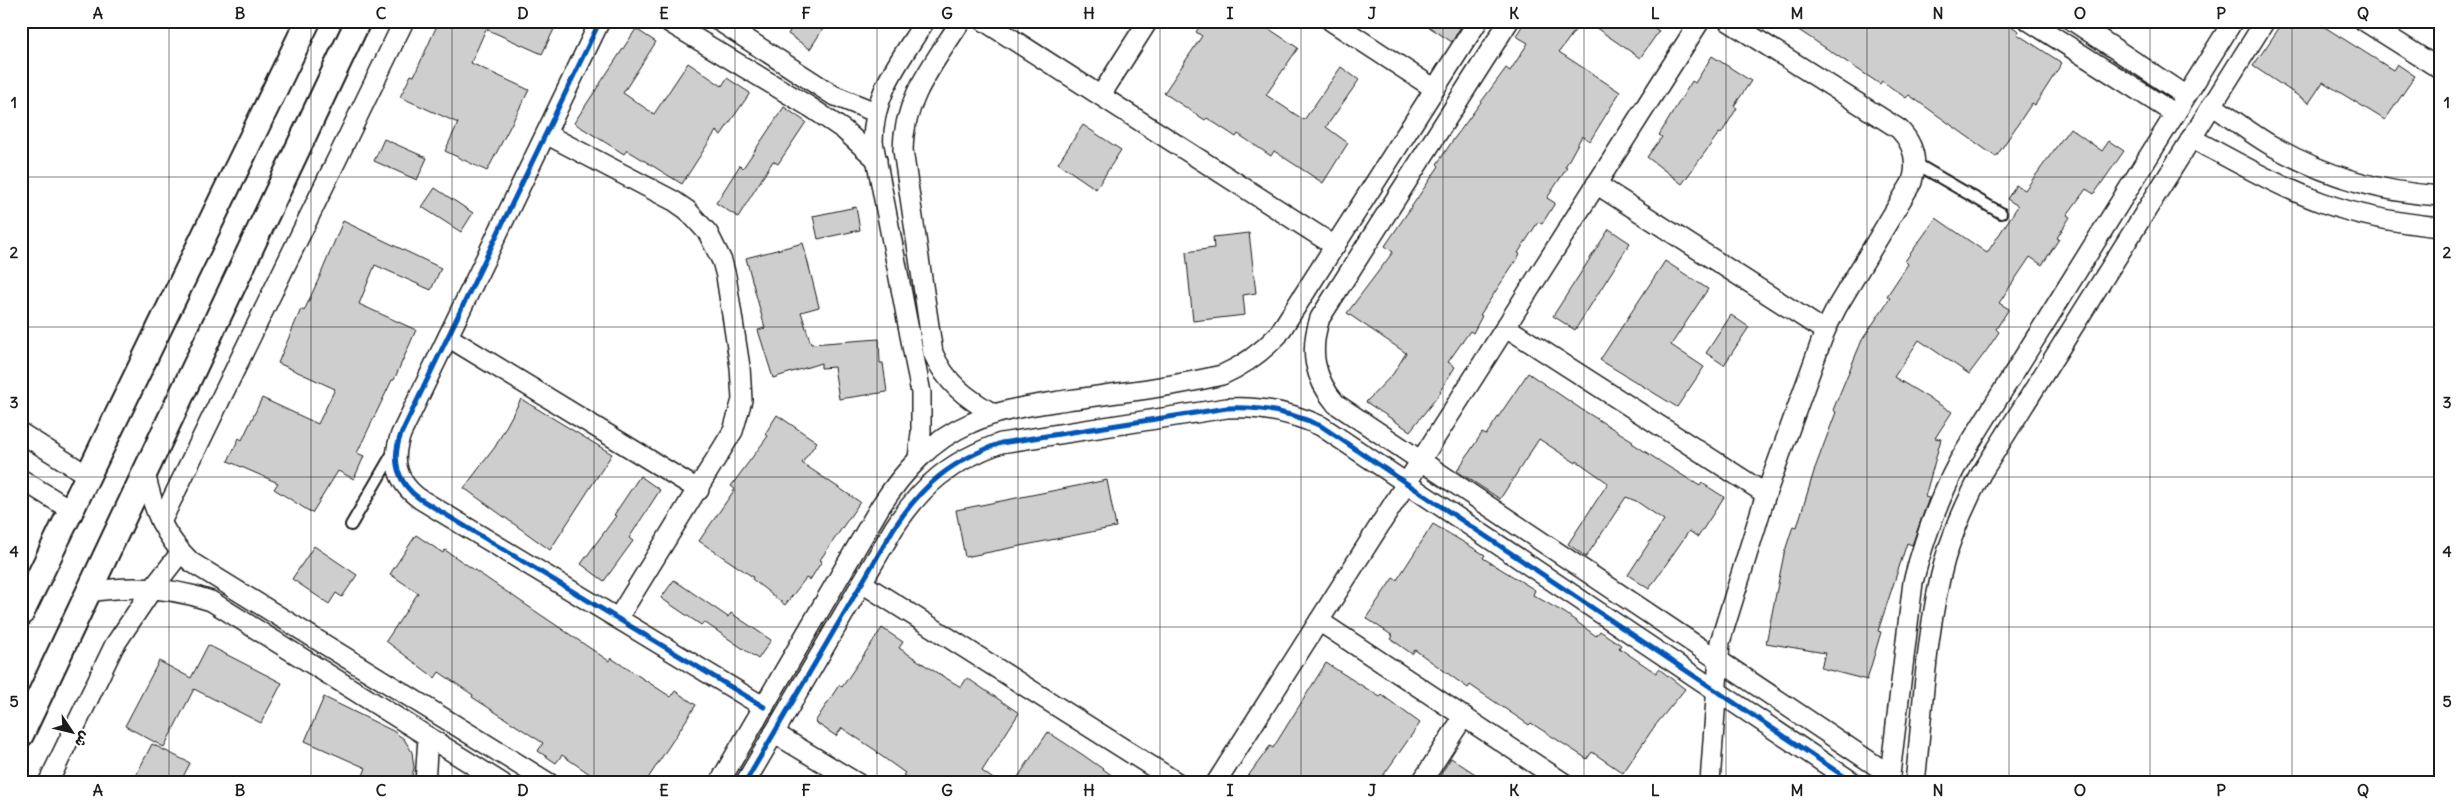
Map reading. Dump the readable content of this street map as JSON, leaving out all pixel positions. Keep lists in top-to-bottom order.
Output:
{
  "north": "bottom right",
  "grid": {
    "columns": [
      "A",
      "B",
      "C",
      "D",
      "E",
      "F",
      "G",
      "H",
      "I",
      "J",
      "K",
      "L",
      "M",
      "N",
      "O",
      "P",
      "Q"
    ],
    "rows": [
      "1",
      "2",
      "3",
      "4",
      "5"
    ]
  }
}
